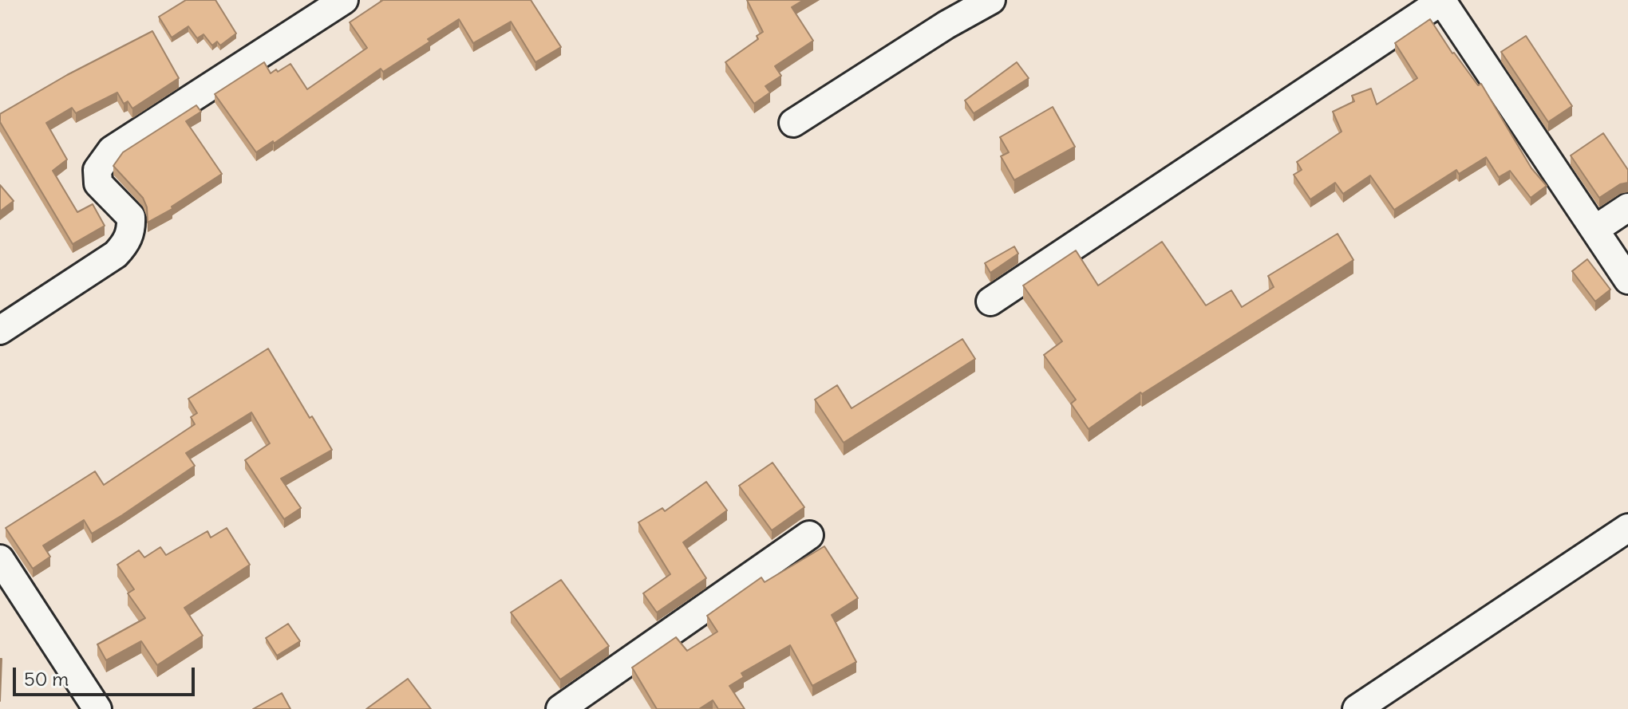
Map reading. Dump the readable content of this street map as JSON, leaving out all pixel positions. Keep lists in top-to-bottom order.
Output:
{
  "scale_bar": "50 m"
}
